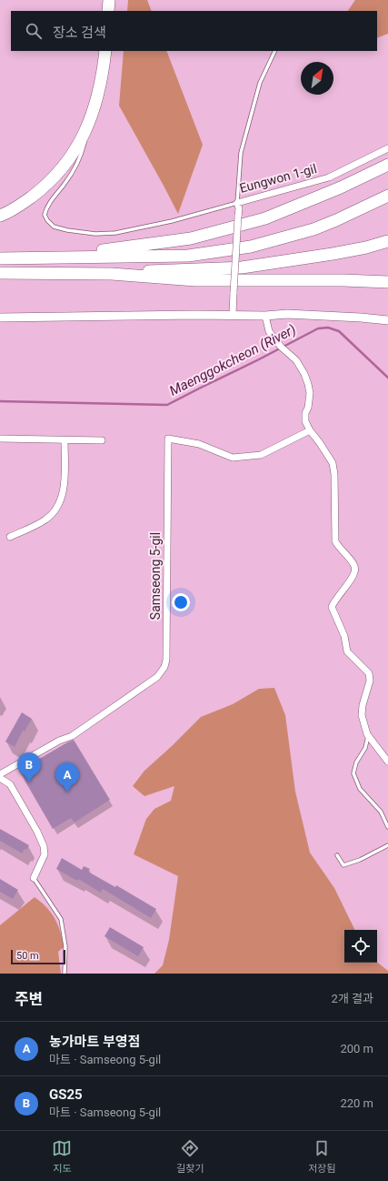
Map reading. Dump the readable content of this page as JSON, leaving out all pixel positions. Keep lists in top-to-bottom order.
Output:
{
  "streets": {
    "street": ["Eungwon 1-gil", "Samseong 5-gil"]
  },
  "water": ["Maenggokcheon (River)"],
  "scale_bar": "50 m",
  "north": "top right",
  "page": {
    "search": "장소 검색",
    "pins": ["B", "A"],
    "scale": "50 m",
    "heading": ["주변", "2개 결과"],
    "list": [
      {
        "mark": "A",
        "name": "농가마트 부영점",
        "note": "마트 · Samseong 5-gil",
        "value": "200 m"
      },
      {
        "mark": "B",
        "name": "GS25",
        "note": "마트 · Samseong 5-gil",
        "value": "220 m"
      }
    ],
    "nav": ["지도", "길찾기", "저장됨"]
  }
}
